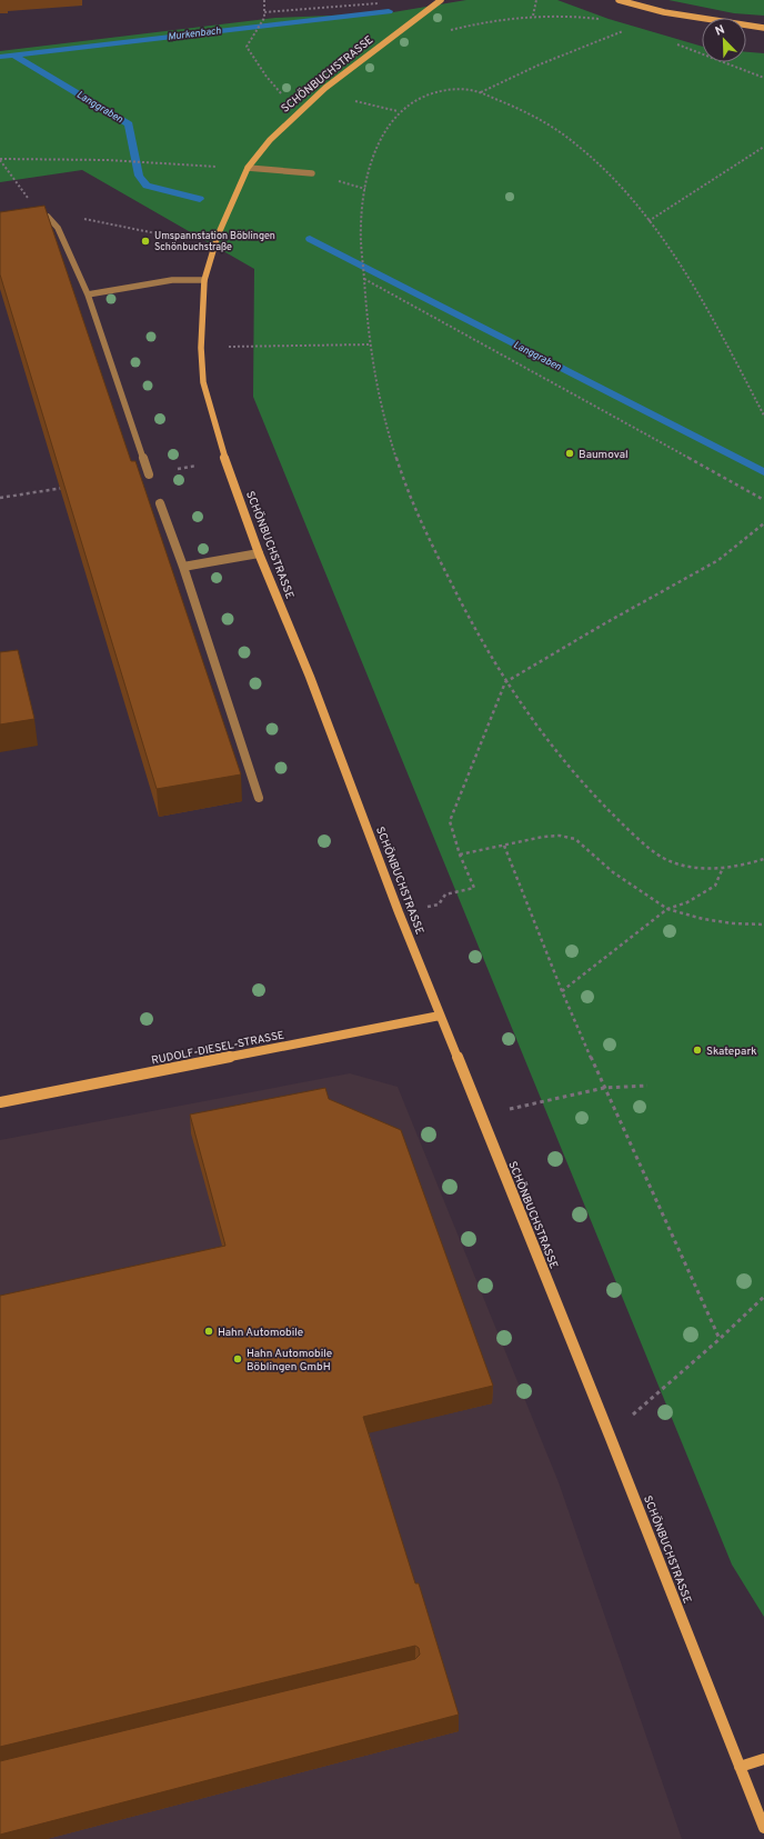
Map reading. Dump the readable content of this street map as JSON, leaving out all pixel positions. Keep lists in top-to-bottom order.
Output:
{
  "streets": {
    "street": ["SCHÖNBUCHSTRASSE", "RUDOLF-DIESEL-STRASSE"]
  },
  "crossings": [
    ["SCHÖNBUCHSTRASSE", "RUDOLF-DIESEL-STRASSE"]
  ],
  "water": ["Murkenbach", "Langgraben"],
  "places": [
    "Umspannstation Böblingen Schönbuchstraße",
    "Baumoval",
    "Skatepark",
    "Hahn Automobile",
    "Hahn Automobile Böblingen GmbH"
  ],
  "north": "top left"
}
